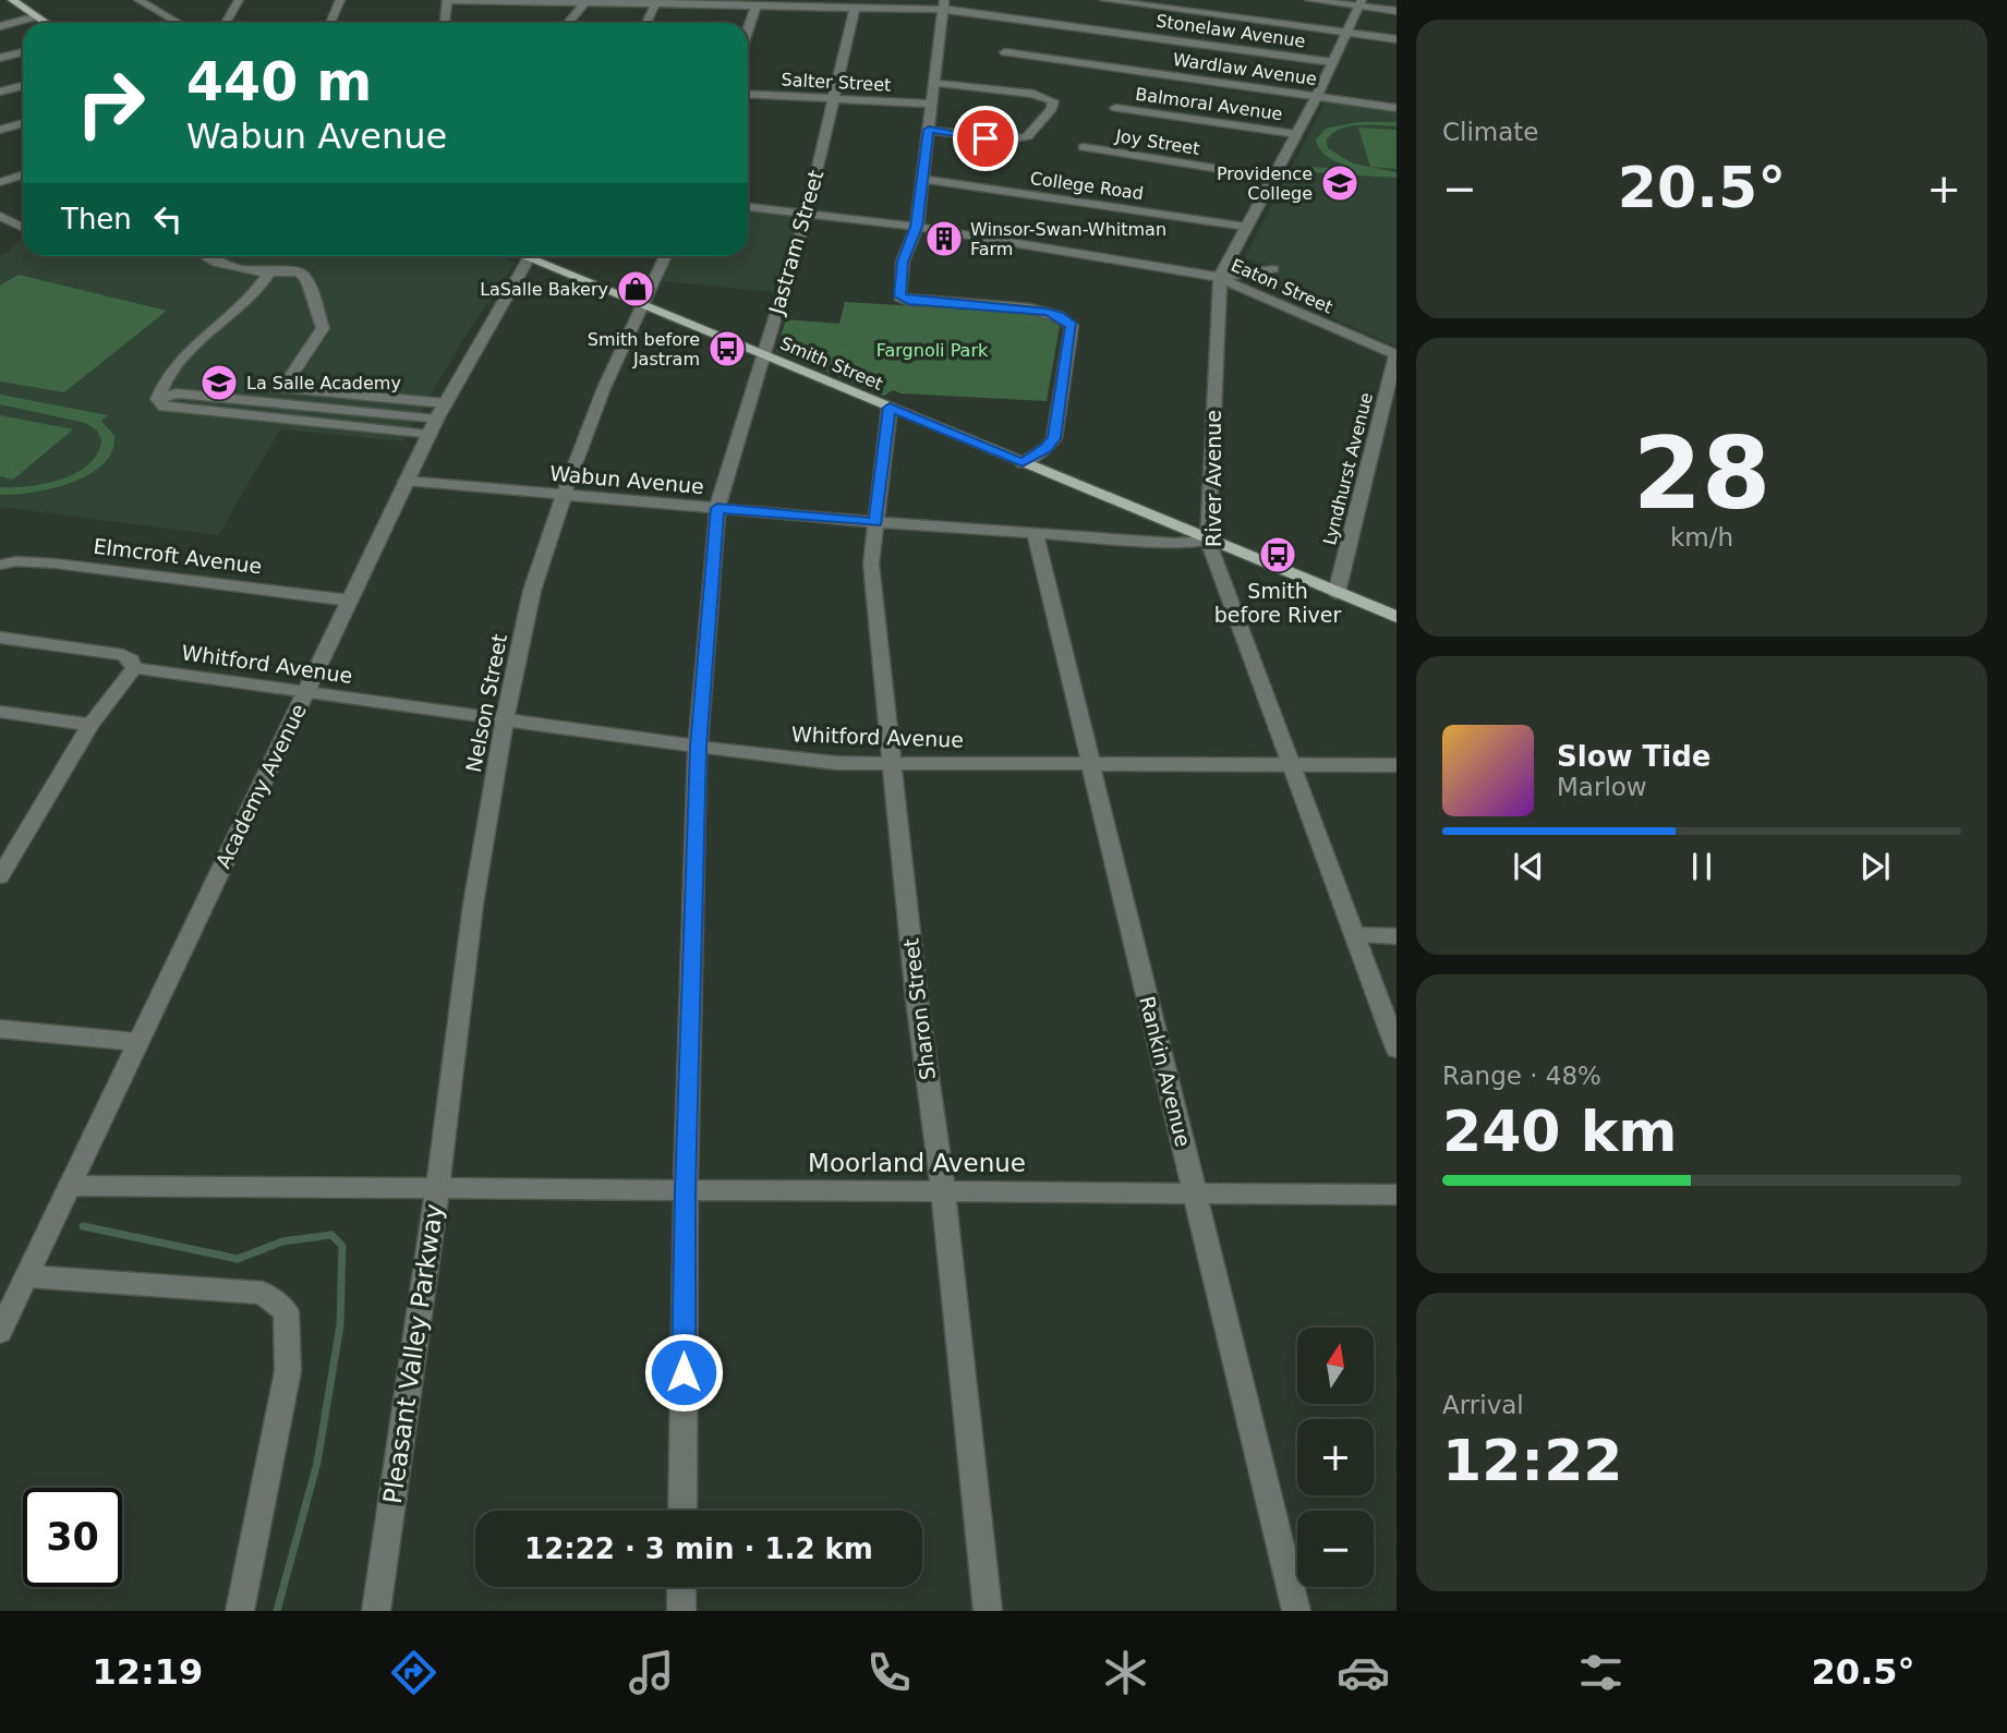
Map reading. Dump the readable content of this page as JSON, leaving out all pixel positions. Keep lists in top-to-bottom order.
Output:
{
  "streets": {
    "main road": ["Smith Street"],
    "street": [
      "Stonelaw Avenue",
      "Wardlaw Avenue",
      "Salter Street",
      "Balmoral Avenue",
      "Joy Street",
      "College Road",
      "Jastram Street",
      "Eaton Street",
      "Lyndhurst Avenue",
      "River Avenue",
      "Wabun Avenue",
      "Elmcroft Avenue",
      "Whitford Avenue",
      "Nelson Street",
      "Academy Avenue",
      "Sharon Street",
      "Rankin Avenue",
      "Moorland Avenue",
      "Pleasant Valley Parkway"
    ]
  },
  "crossings": [
    ["Stonelaw Avenue", "Jastram Street"],
    ["Stonelaw Avenue", "River Avenue"],
    ["Wardlaw Avenue", "River Avenue"],
    ["Salter Street", "Jastram Street"],
    ["Balmoral Avenue", "River Avenue"],
    ["Joy Street", "River Avenue"],
    ["College Road", "River Avenue"],
    ["Jastram Street", "Eaton Street"],
    ["Jastram Street", "Smith Street"],
    ["Jastram Street", "Wabun Avenue"],
    ["Jastram Street", "Whitford Avenue"],
    ["Jastram Street", "Moorland Avenue"],
    ["Eaton Street", "Lyndhurst Avenue"],
    ["Eaton Street", "River Avenue"],
    ["Smith Street", "Lyndhurst Avenue"],
    ["Smith Street", "River Avenue"],
    ["Smith Street", "Wabun Avenue"],
    ["Smith Street", "Nelson Street"],
    ["Smith Street", "Sharon Street"],
    ["River Avenue", "Wabun Avenue"],
    ["River Avenue", "Whitford Avenue"],
    ["Wabun Avenue", "Nelson Street"],
    ["Wabun Avenue", "Academy Avenue"],
    ["Wabun Avenue", "Sharon Street"],
    ["Wabun Avenue", "Rankin Avenue"],
    ["Elmcroft Avenue", "Academy Avenue"],
    ["Whitford Avenue", "Nelson Street"],
    ["Whitford Avenue", "Academy Avenue"],
    ["Whitford Avenue", "Sharon Street"],
    ["Whitford Avenue", "Rankin Avenue"],
    ["Nelson Street", "Moorland Avenue"],
    ["Nelson Street", "Pleasant Valley Parkway"],
    ["Academy Avenue", "Pleasant Valley Parkway"],
    ["Sharon Street", "Moorland Avenue"],
    ["Rankin Avenue", "Moorland Avenue"],
    ["Moorland Avenue", "Pleasant Valley Parkway"]
  ],
  "parks": ["Fargnoli Park"],
  "places": {
    "school or university": ["Providence College", "La Salle Academy"],
    "building": ["Winsor-Swan-Whitman Farm"],
    "shop": ["LaSalle Bakery"],
    "bus stop": ["Smith before Jastram", "Smith before River"]
  },
  "north": "top",
  "page": {
    "tile": [
      "Climate",
      ["28", "km/h"],
      ["Range · 48%", "240 km"],
      ["Arrival", "12:22"]
    ],
    "turn": ["440 m", "Wabun Avenue"],
    "heat": ["−", "20.5°", "+"],
    "then": "Then",
    "song": ["Slow Tide", "Marlow"],
    "map_buttons": ["+", "−"],
    "limit": "30",
    "trip": "12:22 · 3 min · 1.2 km",
    "tabs": ["12:19", "20.5°"]
  }
}
